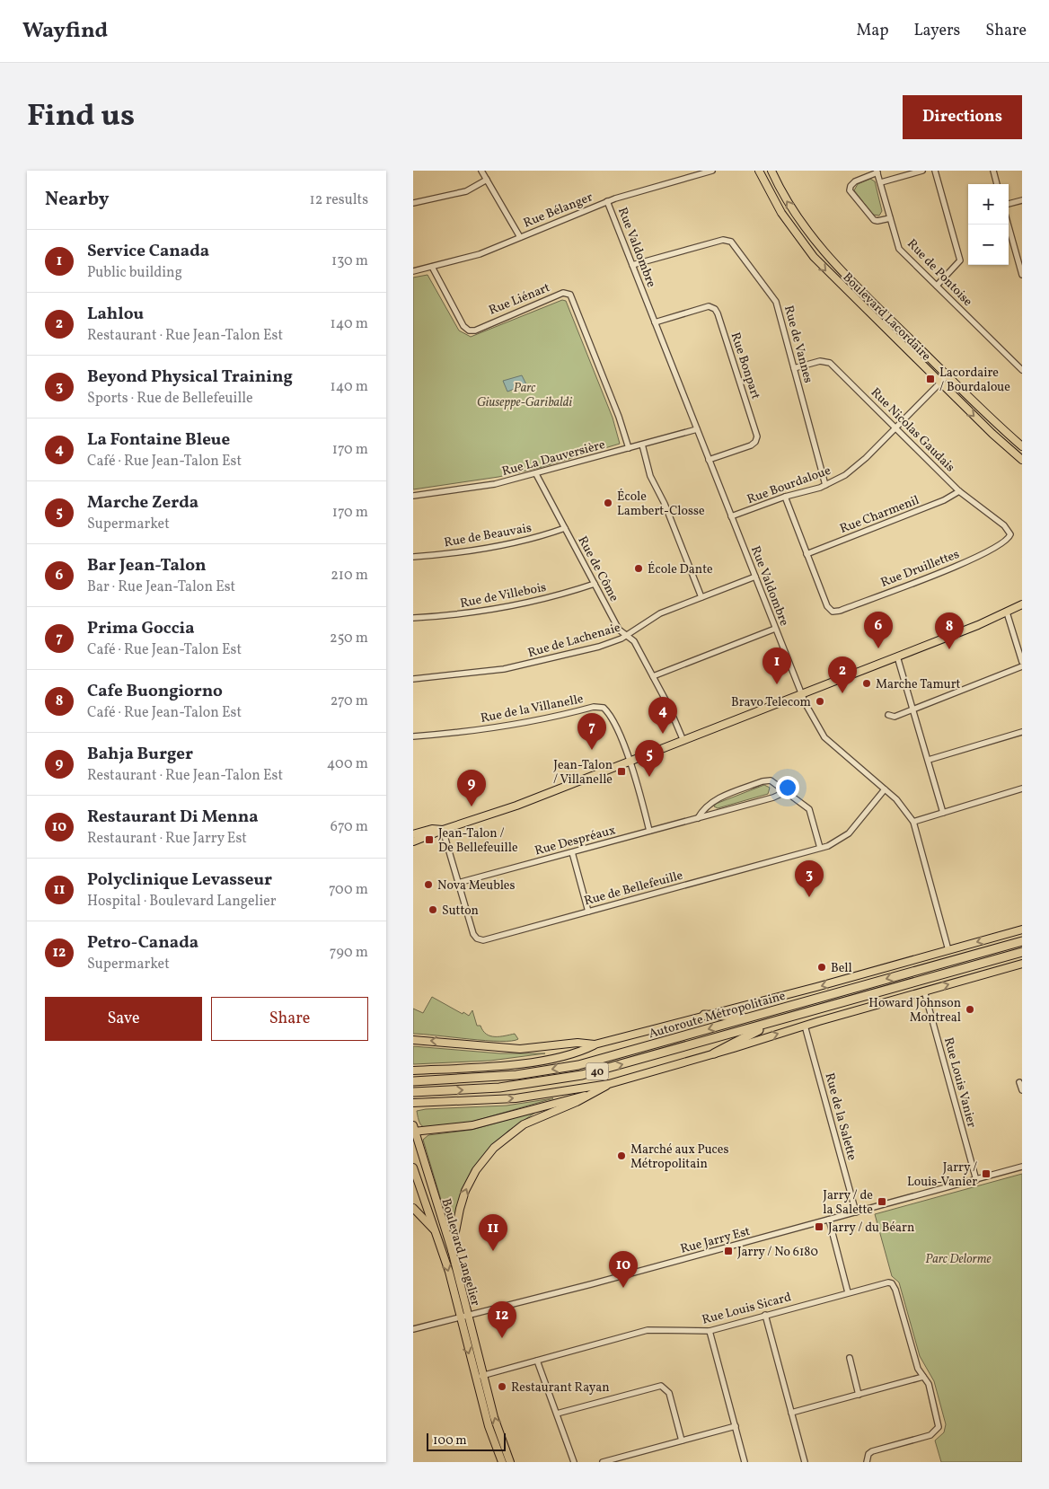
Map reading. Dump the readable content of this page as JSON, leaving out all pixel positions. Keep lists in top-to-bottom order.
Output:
{
  "streets": {
    "highway": ["Autoroute Métropolitaine", "40"],
    "main road": ["Boulevard Lacordaire", "Boulevard Langelier"],
    "street": [
      "Rue Bélanger",
      "Rue Valdombre",
      "Rue de Pontoise",
      "Rue Liénart",
      "Rue de Vannes",
      "Rue Bonpart",
      "Rue Nicolas Gaudais",
      "Rue La Dauversière",
      "Rue Bourdaloue",
      "Rue Charmenil",
      "Rue de Beauvais",
      "Rue Druillettes",
      "Rue de Côme",
      "Rue de Villebois",
      "Rue de Lachenaie",
      "Rue de la Villanelle",
      "Rue Despréaux",
      "Rue de Bellefeuille",
      "Rue Louis Vanier",
      "Rue de la Salette",
      "Rue Jarry Est",
      "Rue Louis Sicard"
    ]
  },
  "crossings": [
    ["Rue Bélanger", "Rue Valdombre"],
    ["Rue Bélanger", "Rue Liénart"],
    ["Rue Valdombre", "Rue de Vannes"],
    ["Rue Valdombre", "Rue Bonpart"],
    ["Rue Valdombre", "Rue La Dauversière"],
    ["Rue Valdombre", "Rue Bourdaloue"],
    ["Rue Valdombre", "Rue de Lachenaie"],
    ["Rue Valdombre", "Rue de Bellefeuille"],
    ["Rue Liénart", "Rue La Dauversière"],
    ["Boulevard Lacordaire", "Rue Bourdaloue"],
    ["Rue de Vannes", "Rue Nicolas Gaudais"],
    ["Rue de Vannes", "Rue Bourdaloue"],
    ["Rue Nicolas Gaudais", "Rue Bourdaloue"],
    ["Rue Nicolas Gaudais", "Rue Charmenil"],
    ["Rue Nicolas Gaudais", "Rue Druillettes"],
    ["Rue La Dauversière", "Rue de Côme"],
    ["Rue Charmenil", "Rue Druillettes"],
    ["Rue de Beauvais", "Rue de Côme"],
    ["Rue de Côme", "Rue de Villebois"],
    ["Rue de Côme", "Rue de Lachenaie"],
    ["Rue de la Villanelle", "Rue Despréaux"],
    ["Rue Despréaux", "Rue de Bellefeuille"],
    ["Rue Louis Vanier", "Rue Jarry Est"],
    ["Rue de la Salette", "Rue Jarry Est"],
    ["Rue Jarry Est", "Boulevard Langelier"],
    ["Boulevard Langelier", "Rue Louis Sicard"]
  ],
  "parks": ["Parc Giuseppe-Garibaldi", "Parc Delorme"],
  "places": {
    "transit": [
      "Lacordaire / Bourdaloue",
      "Jean-Talon / Villanelle",
      "Jean-Talon / De Bellefeuille",
      "Jarry / Louis-Vanier",
      "Jarry / de la Salette",
      "Jarry / du Béarn",
      "Jarry / No 6180"
    ],
    "other": [
      "École Lambert-Closse",
      "École Dante",
      "Marche Tamurt",
      "Bravo Telecom",
      "Nova Meubles",
      "Sutton",
      "Bell",
      "Howard Johnson Montreal",
      "Marché aux Puces Métropolitain",
      "Restaurant Rayan"
    ]
  },
  "scale_bar": "100 m",
  "page": {
    "header": "Wayfind",
    "nav": ["Map", "Layers", "Share"],
    "title": "Find us",
    "buttons": [
      "Directions",
      ["Save", "Share"]
    ],
    "heading": ["Nearby", "12 results"],
    "map_buttons": ["+", "−"],
    "list": [
      {
        "mark": "1",
        "name": "Service Canada",
        "note": "Public building",
        "value": "130 m"
      },
      {
        "mark": "2",
        "name": "Lahlou",
        "note": "Restaurant · Rue Jean-Talon Est",
        "value": "140 m"
      },
      {
        "mark": "3",
        "name": "Beyond Physical Training",
        "note": "Sports · Rue de Bellefeuille",
        "value": "140 m"
      },
      {
        "mark": "4",
        "name": "La Fontaine Bleue",
        "note": "Café · Rue Jean-Talon Est",
        "value": "170 m"
      },
      {
        "mark": "5",
        "name": "Marche Zerda",
        "note": "Supermarket",
        "value": "170 m"
      },
      {
        "mark": "6",
        "name": "Bar Jean-Talon",
        "note": "Bar · Rue Jean-Talon Est",
        "value": "210 m"
      },
      {
        "mark": "7",
        "name": "Prima Goccia",
        "note": "Café · Rue Jean-Talon Est",
        "value": "250 m"
      },
      {
        "mark": "8",
        "name": "Cafe Buongiorno",
        "note": "Café · Rue Jean-Talon Est",
        "value": "270 m"
      },
      {
        "mark": "9",
        "name": "Bahja Burger",
        "note": "Restaurant · Rue Jean-Talon Est",
        "value": "400 m"
      },
      {
        "mark": "10",
        "name": "Restaurant Di Menna",
        "note": "Restaurant · Rue Jarry Est",
        "value": "670 m"
      },
      {
        "mark": "11",
        "name": "Polyclinique Levasseur",
        "note": "Hospital · Boulevard Langelier",
        "value": "700 m"
      },
      {
        "mark": "12",
        "name": "Petro-Canada",
        "note": "Supermarket",
        "value": "790 m"
      }
    ],
    "pins": [
      "6",
      "8",
      "1",
      "2",
      "4",
      "7",
      "5",
      "9",
      "3",
      "11",
      "10",
      "12"
    ],
    "scale": "100 m"
  }
}
